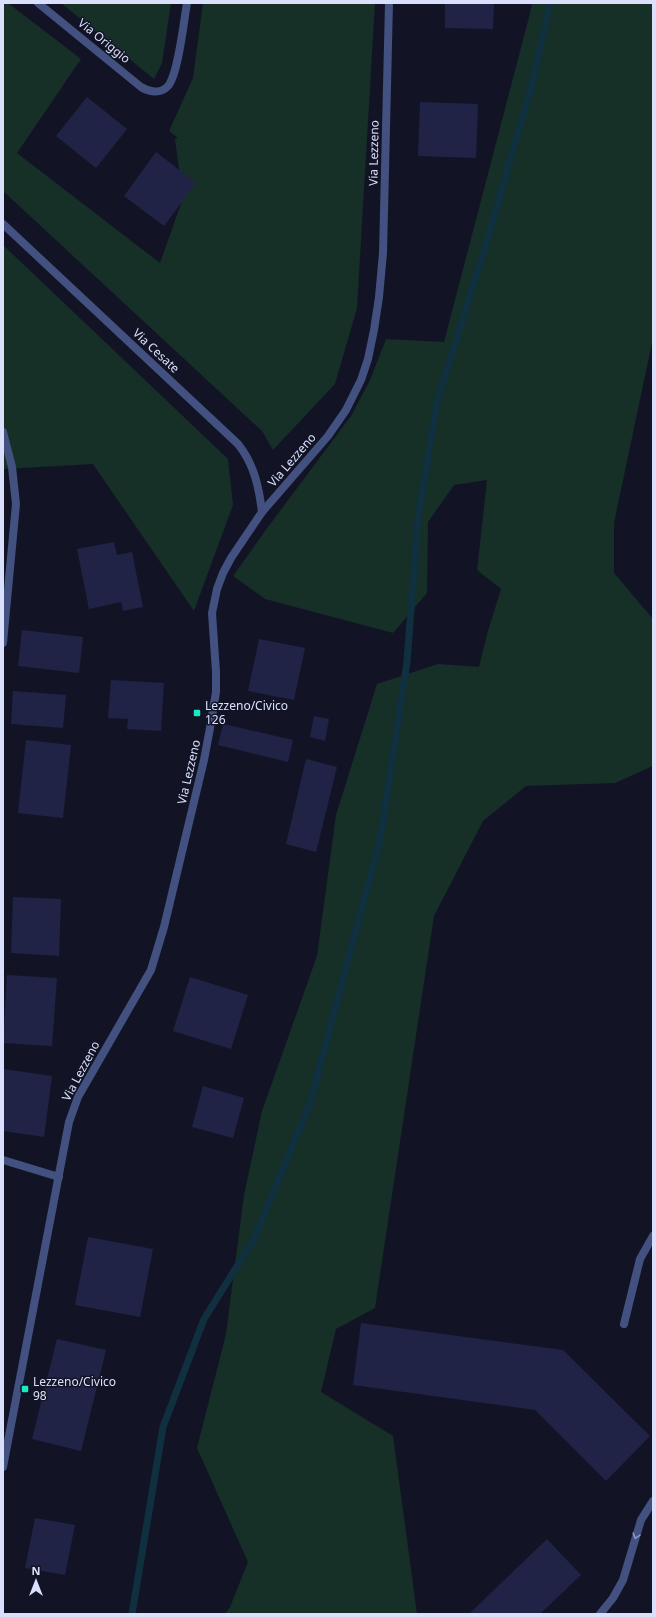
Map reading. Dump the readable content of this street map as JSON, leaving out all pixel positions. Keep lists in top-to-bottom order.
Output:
{
  "streets": {
    "street": ["Via Origgio", "Via Lezzeno", "Via Cesate"]
  },
  "crossings": [
    ["Via Lezzeno", "Via Cesate"]
  ],
  "places": {
    "transit": ["Lezzeno/Civico 126", "Lezzeno/Civico 98"]
  },
  "north": "top"
}
